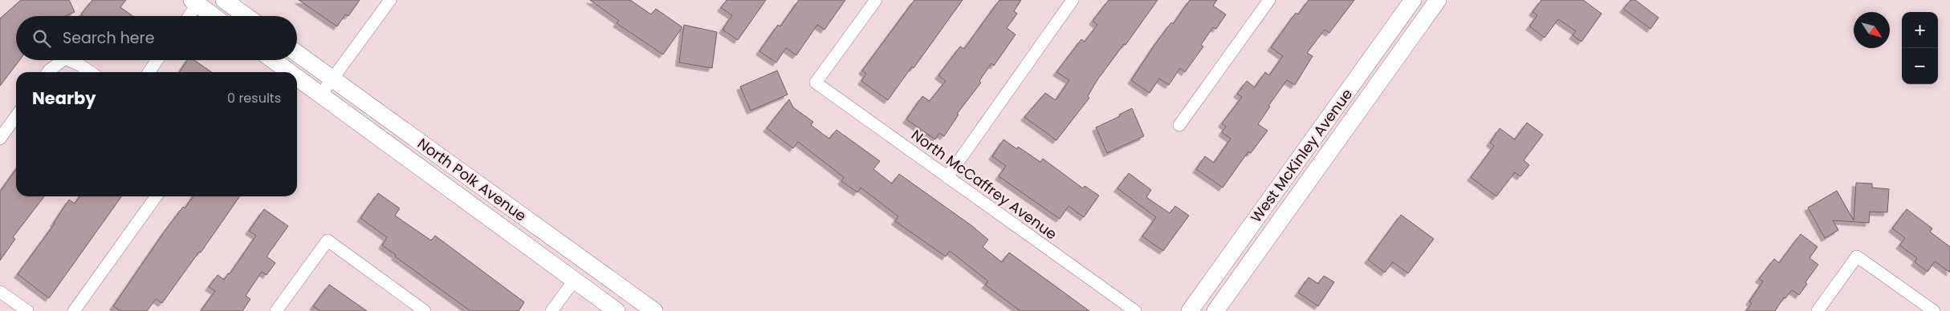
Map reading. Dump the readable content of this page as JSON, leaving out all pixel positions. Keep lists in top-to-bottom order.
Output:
{
  "streets": {
    "main road": ["West McKinley Avenue", "North Polk Avenue"],
    "street": ["North McCaffrey Avenue"]
  },
  "north": "bottom right",
  "page": {
    "map_buttons": ["+", "−"],
    "search": "Search here",
    "heading": ["Nearby", "0 results"]
  }
}
